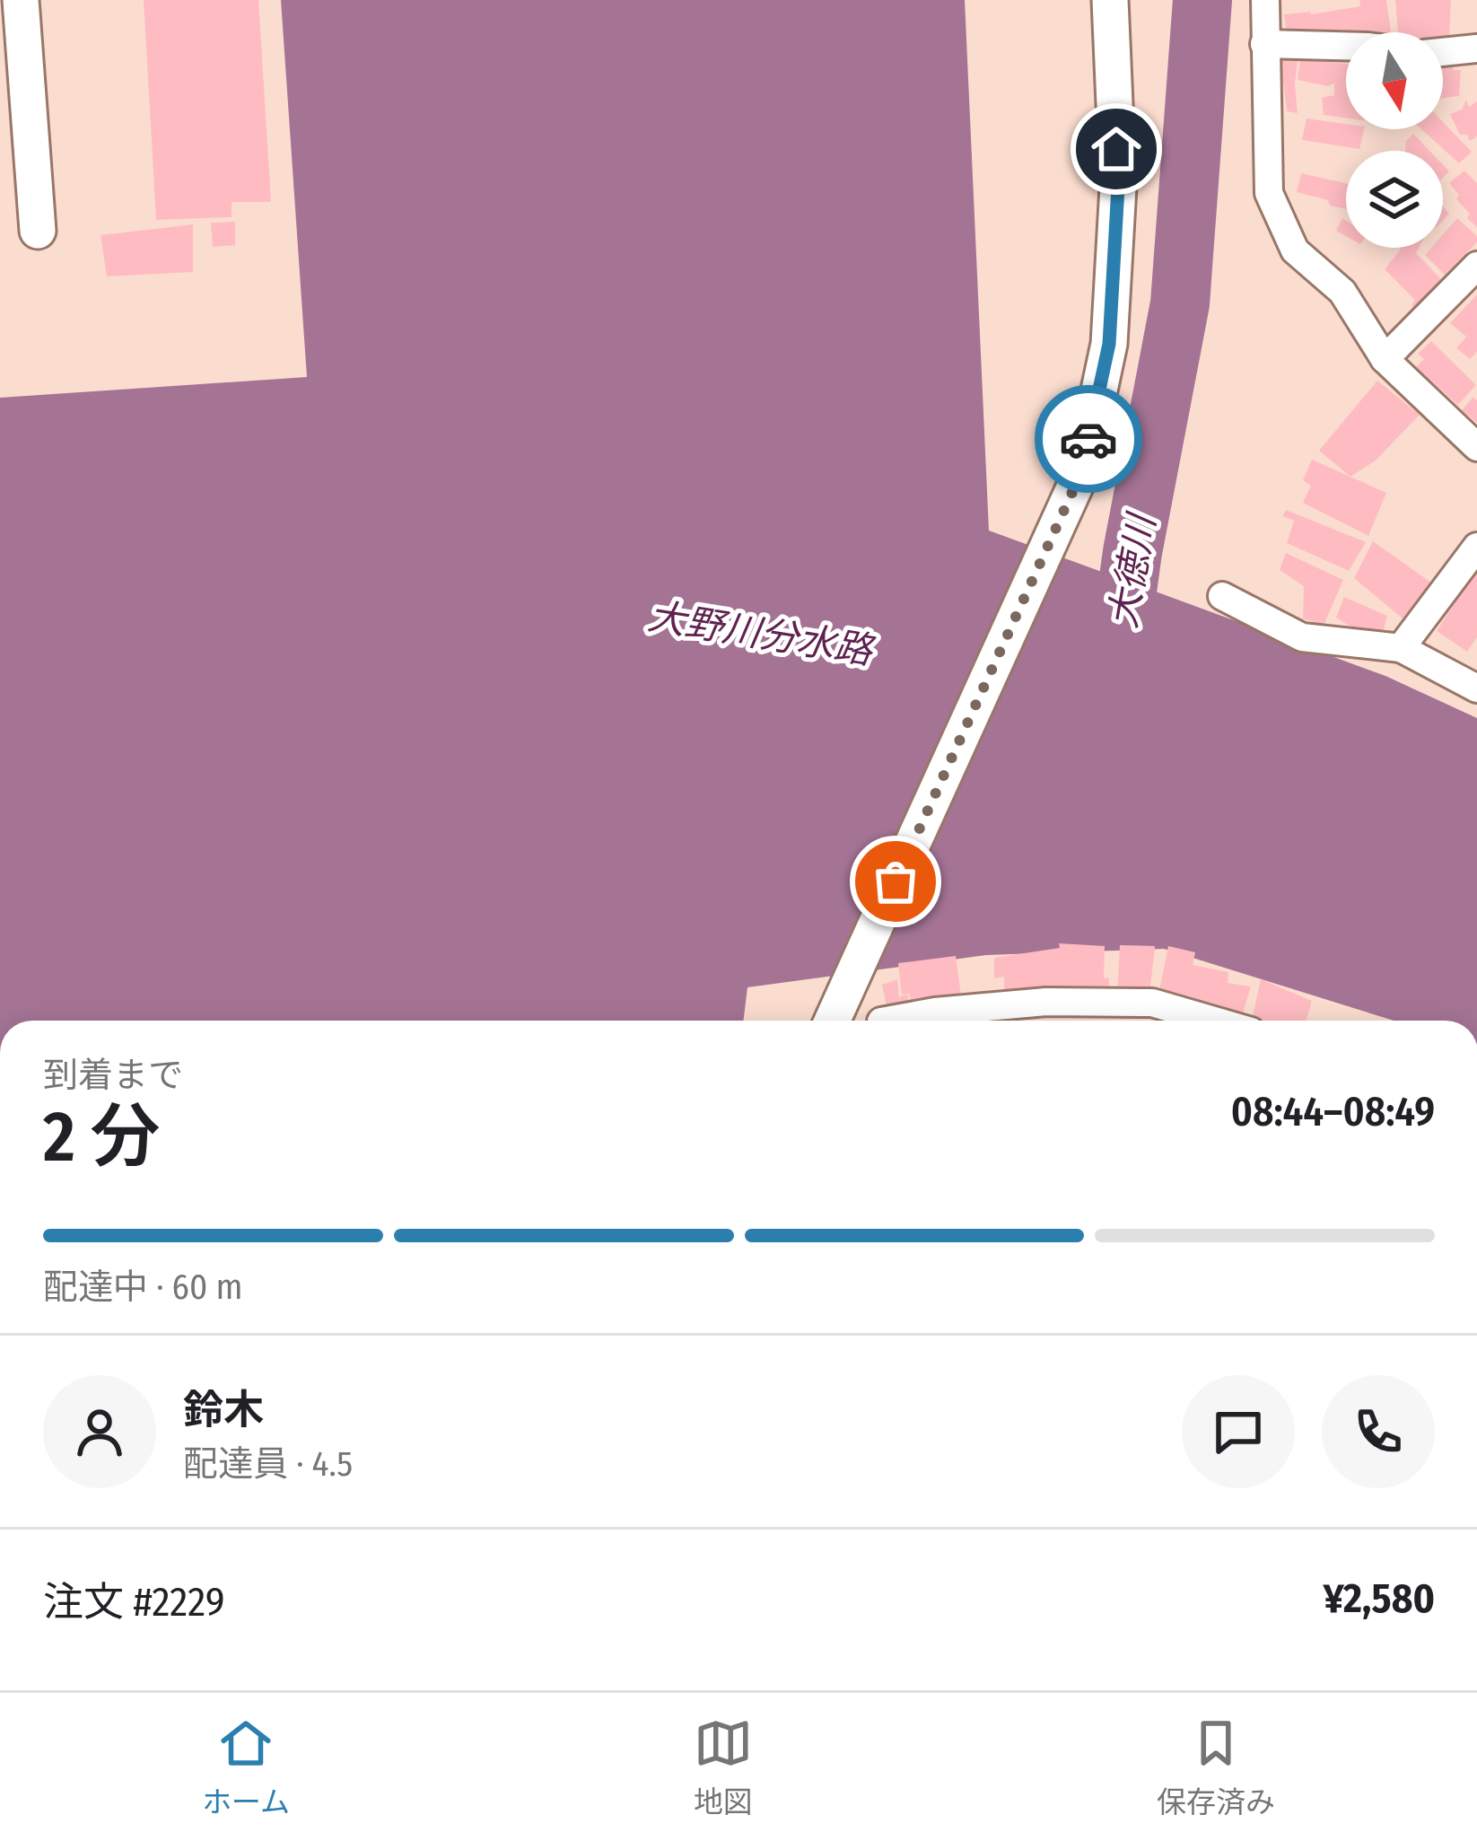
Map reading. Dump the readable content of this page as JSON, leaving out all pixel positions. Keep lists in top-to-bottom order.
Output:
{
  "water": ["大徳川", "大野川分水路"],
  "north": "bottom",
  "page": {
    "heading": ["2 分", "到着まで", "08:44–08:49"],
    "panel": [
      "鈴木",
      "配達員 · 4.5",
      "注文 #2229",
      "¥2,580"
    ],
    "bar": "配達中 · 60 m",
    "tabs": ["ホーム", "地図", "保存済み"]
  }
}
